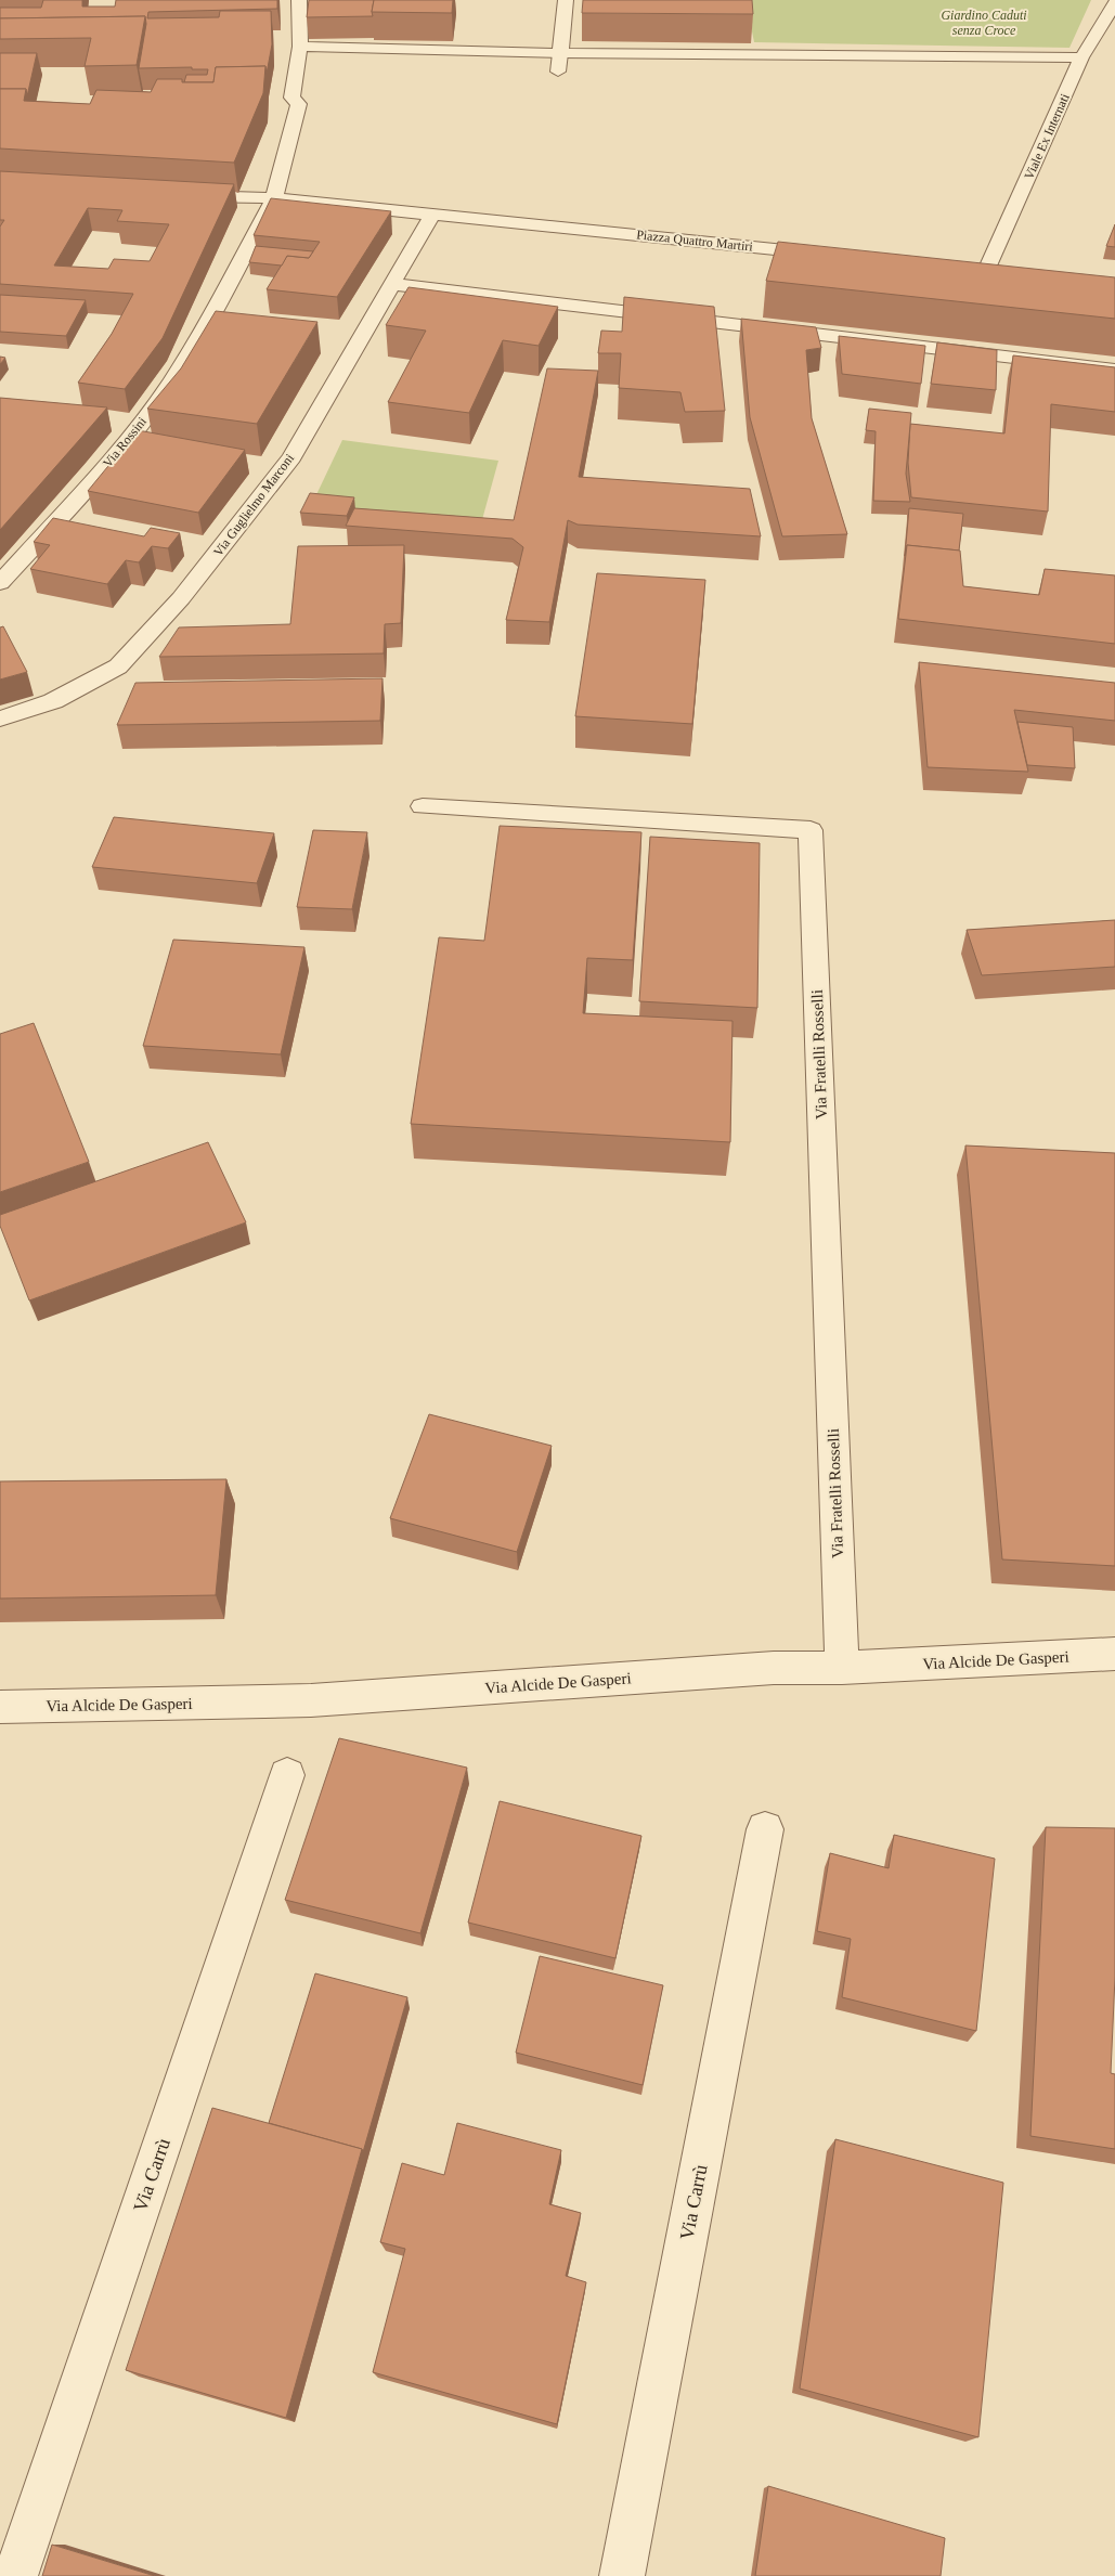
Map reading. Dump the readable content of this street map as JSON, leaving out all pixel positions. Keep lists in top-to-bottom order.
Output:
{
  "streets": {
    "street": [
      "Viale Ex Internati",
      "Piazza Quattro Martiri",
      "Via Rossini",
      "Via Guglielmo Marconi",
      "Via Fratelli Rosselli",
      "Via Alcide De Gasperi",
      "Via Carrù"
    ]
  },
  "crossings": [
    ["Piazza Quattro Martiri", "Via Rossini"],
    ["Piazza Quattro Martiri", "Via Guglielmo Marconi"],
    ["Via Fratelli Rosselli", "Via Alcide De Gasperi"]
  ],
  "parks": ["Giardino Caduti senza Croce"]
}
